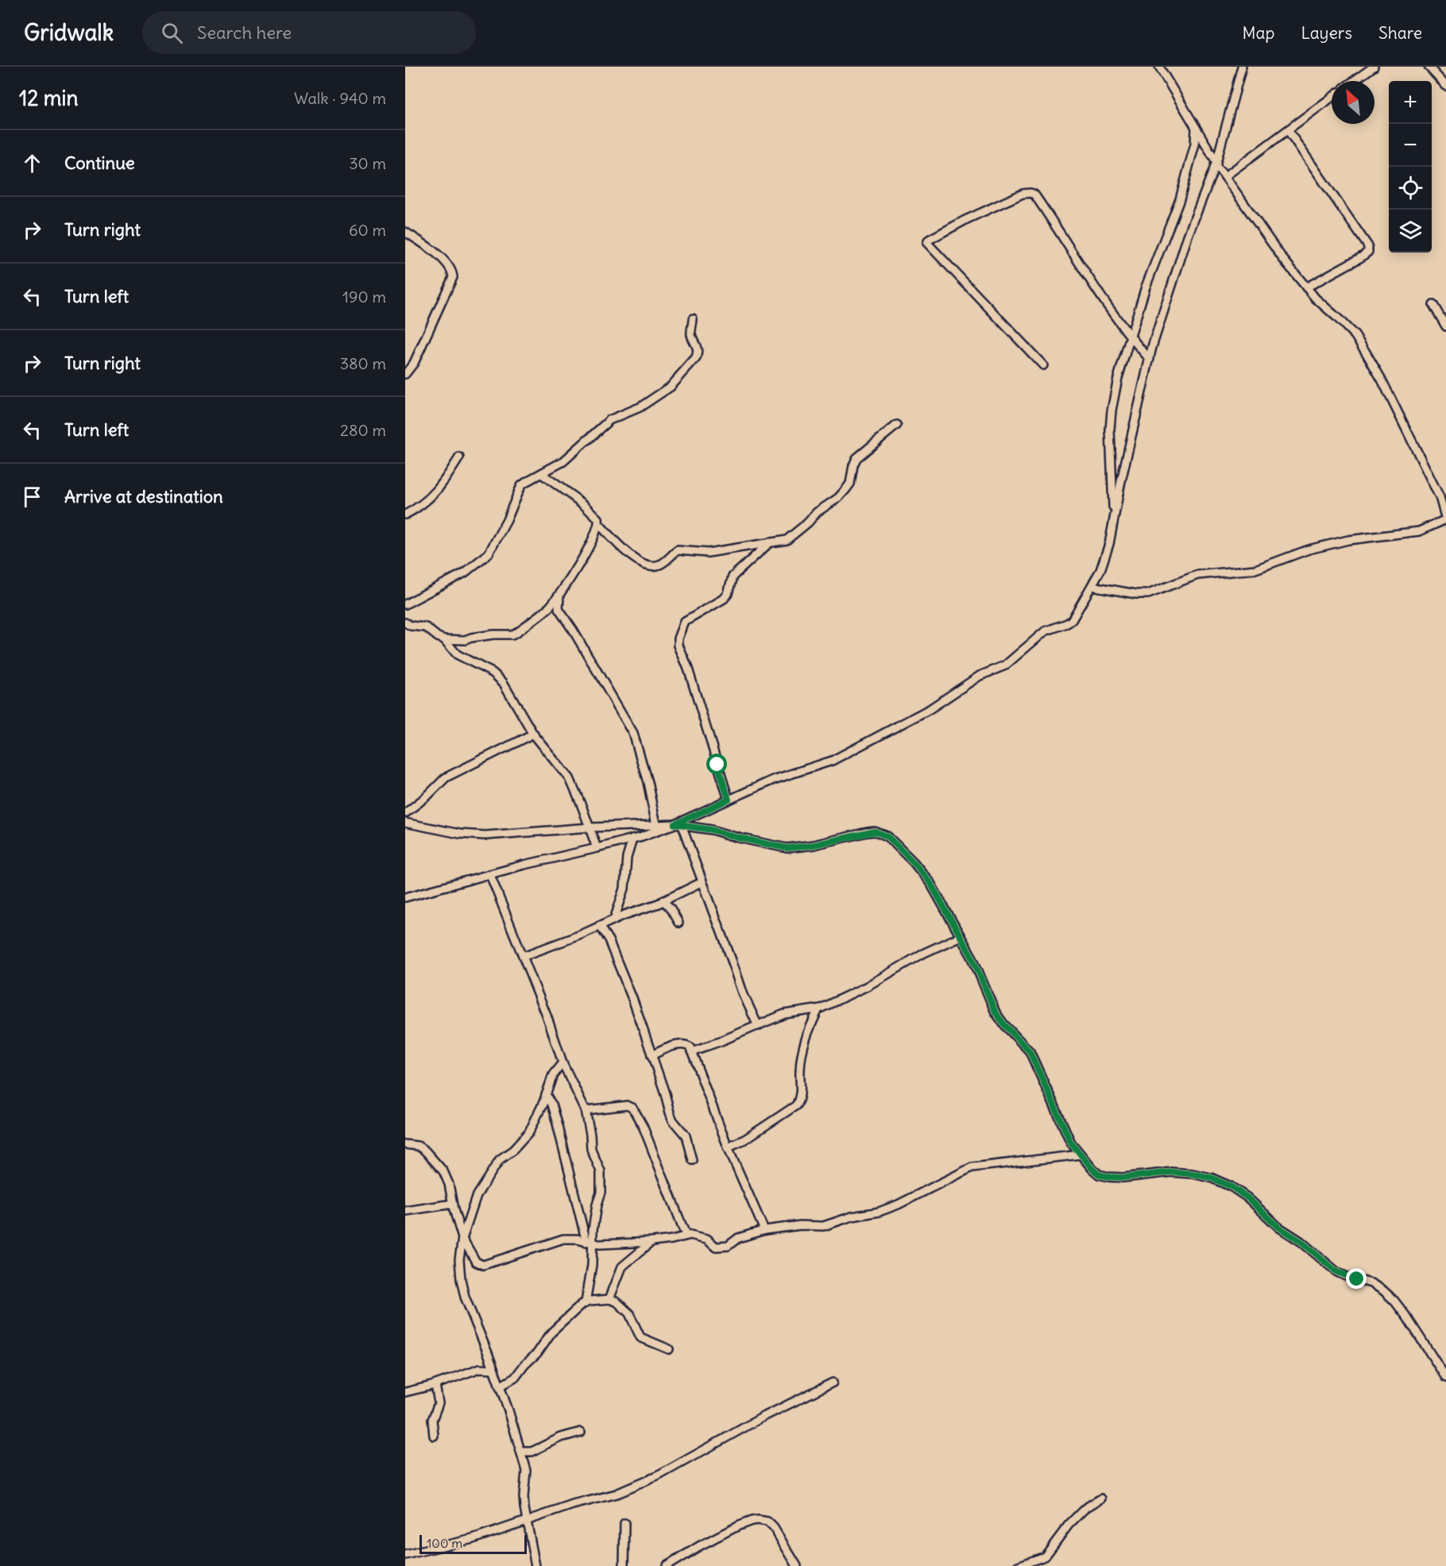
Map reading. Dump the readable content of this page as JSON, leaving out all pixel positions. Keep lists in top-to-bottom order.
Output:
{
  "scale_bar": "100 m",
  "north": "top left",
  "page": {
    "header": "Gridwalk",
    "search": "Search here",
    "nav": ["Map", "Layers", "Share"],
    "heading": ["12 min", "Walk · 940 m"],
    "map_buttons": ["+", "−"],
    "list": [
      ["Continue", "30 m"],
      ["Turn right", "60 m"],
      ["Turn left", "190 m"],
      ["Turn right", "380 m"],
      ["Turn left", "280 m"],
      "Arrive at destination"
    ],
    "scale": "100 m"
  }
}
